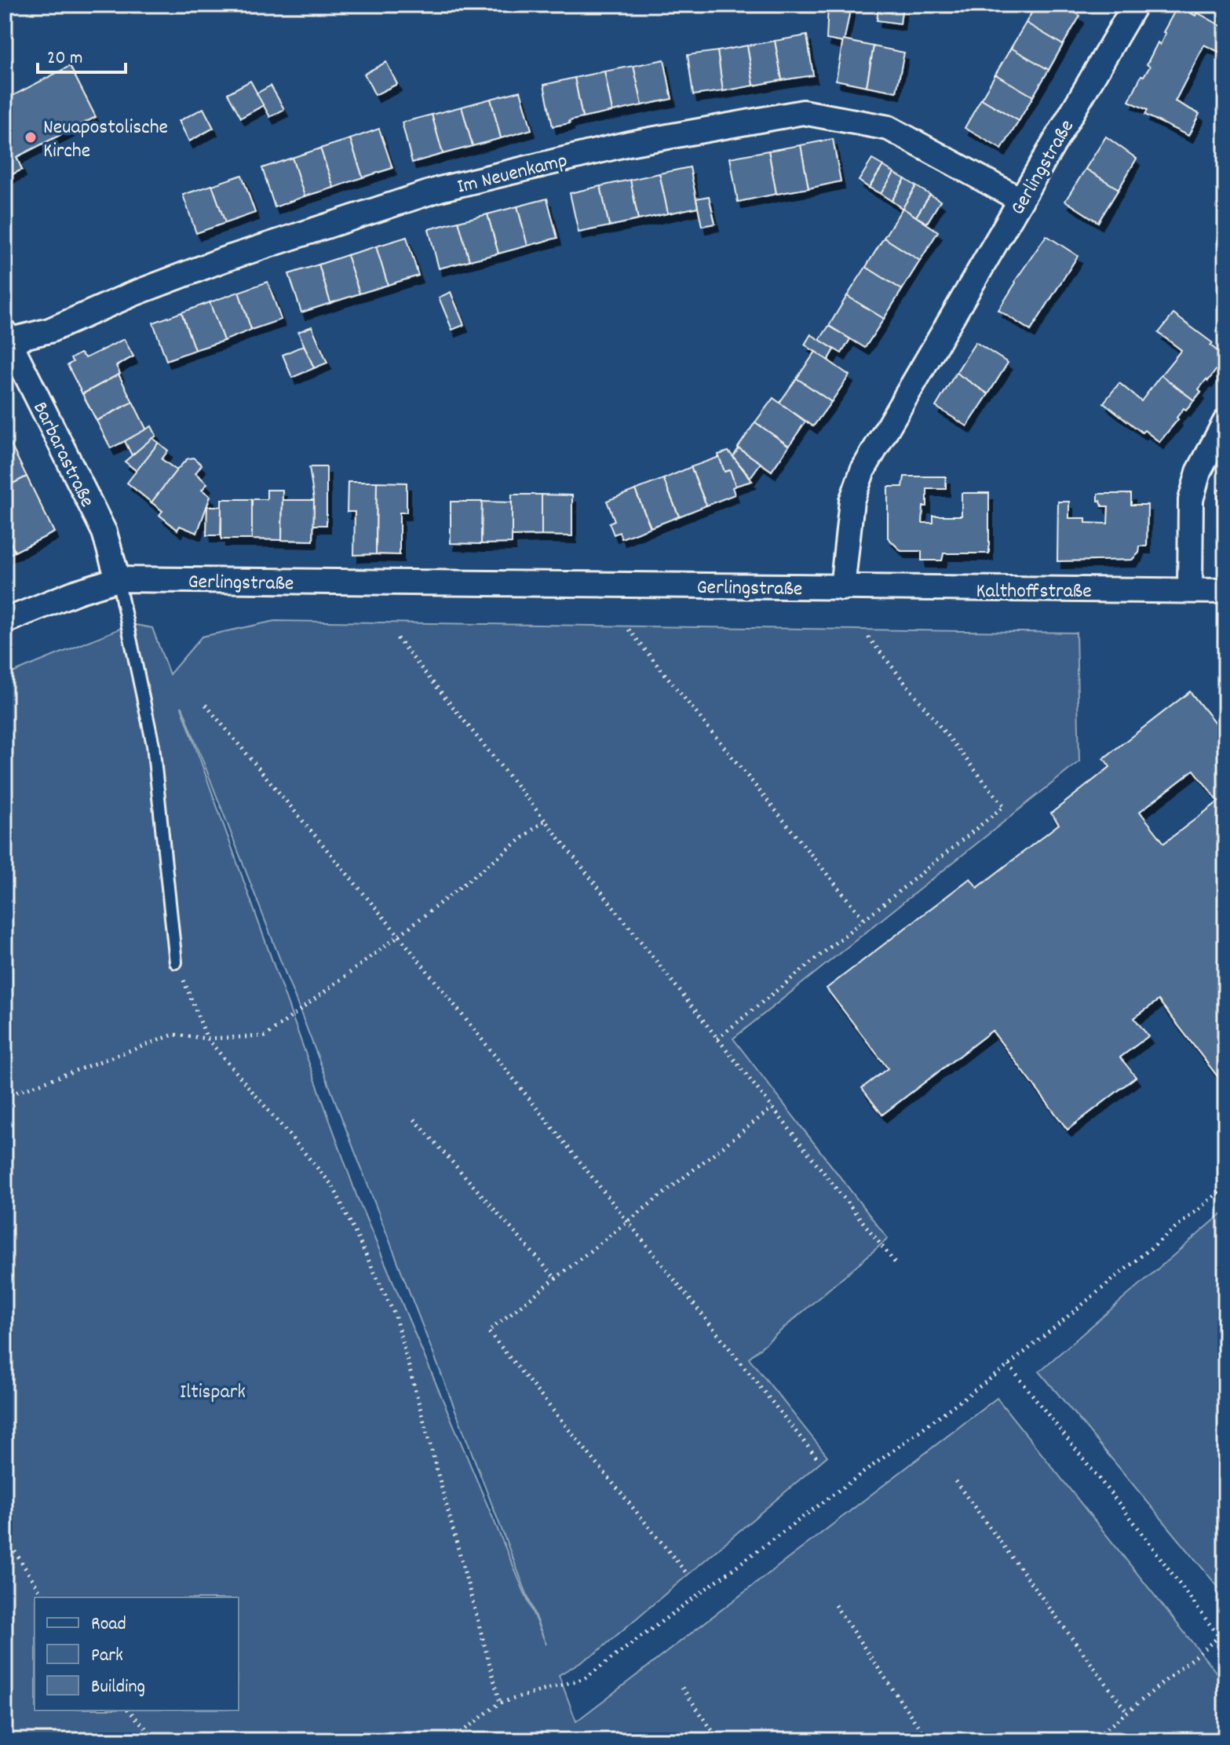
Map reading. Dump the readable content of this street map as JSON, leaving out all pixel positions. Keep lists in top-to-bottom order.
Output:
{
  "streets": {
    "street": [
      "Gerlingstraße",
      "Im Neuenkamp",
      "Barbarastraße",
      "Kalthoffstraße"
    ]
  },
  "crossings": [
    ["Gerlingstraße", "Im Neuenkamp"],
    ["Gerlingstraße", "Barbarastraße"],
    ["Gerlingstraße", "Kalthoffstraße"],
    ["Im Neuenkamp", "Barbarastraße"]
  ],
  "parks": ["Iltispark"],
  "places": ["Neuapostolische Kirche"],
  "legend": ["Road", "Park", "Building"],
  "scale_bar": "20 m"
}
